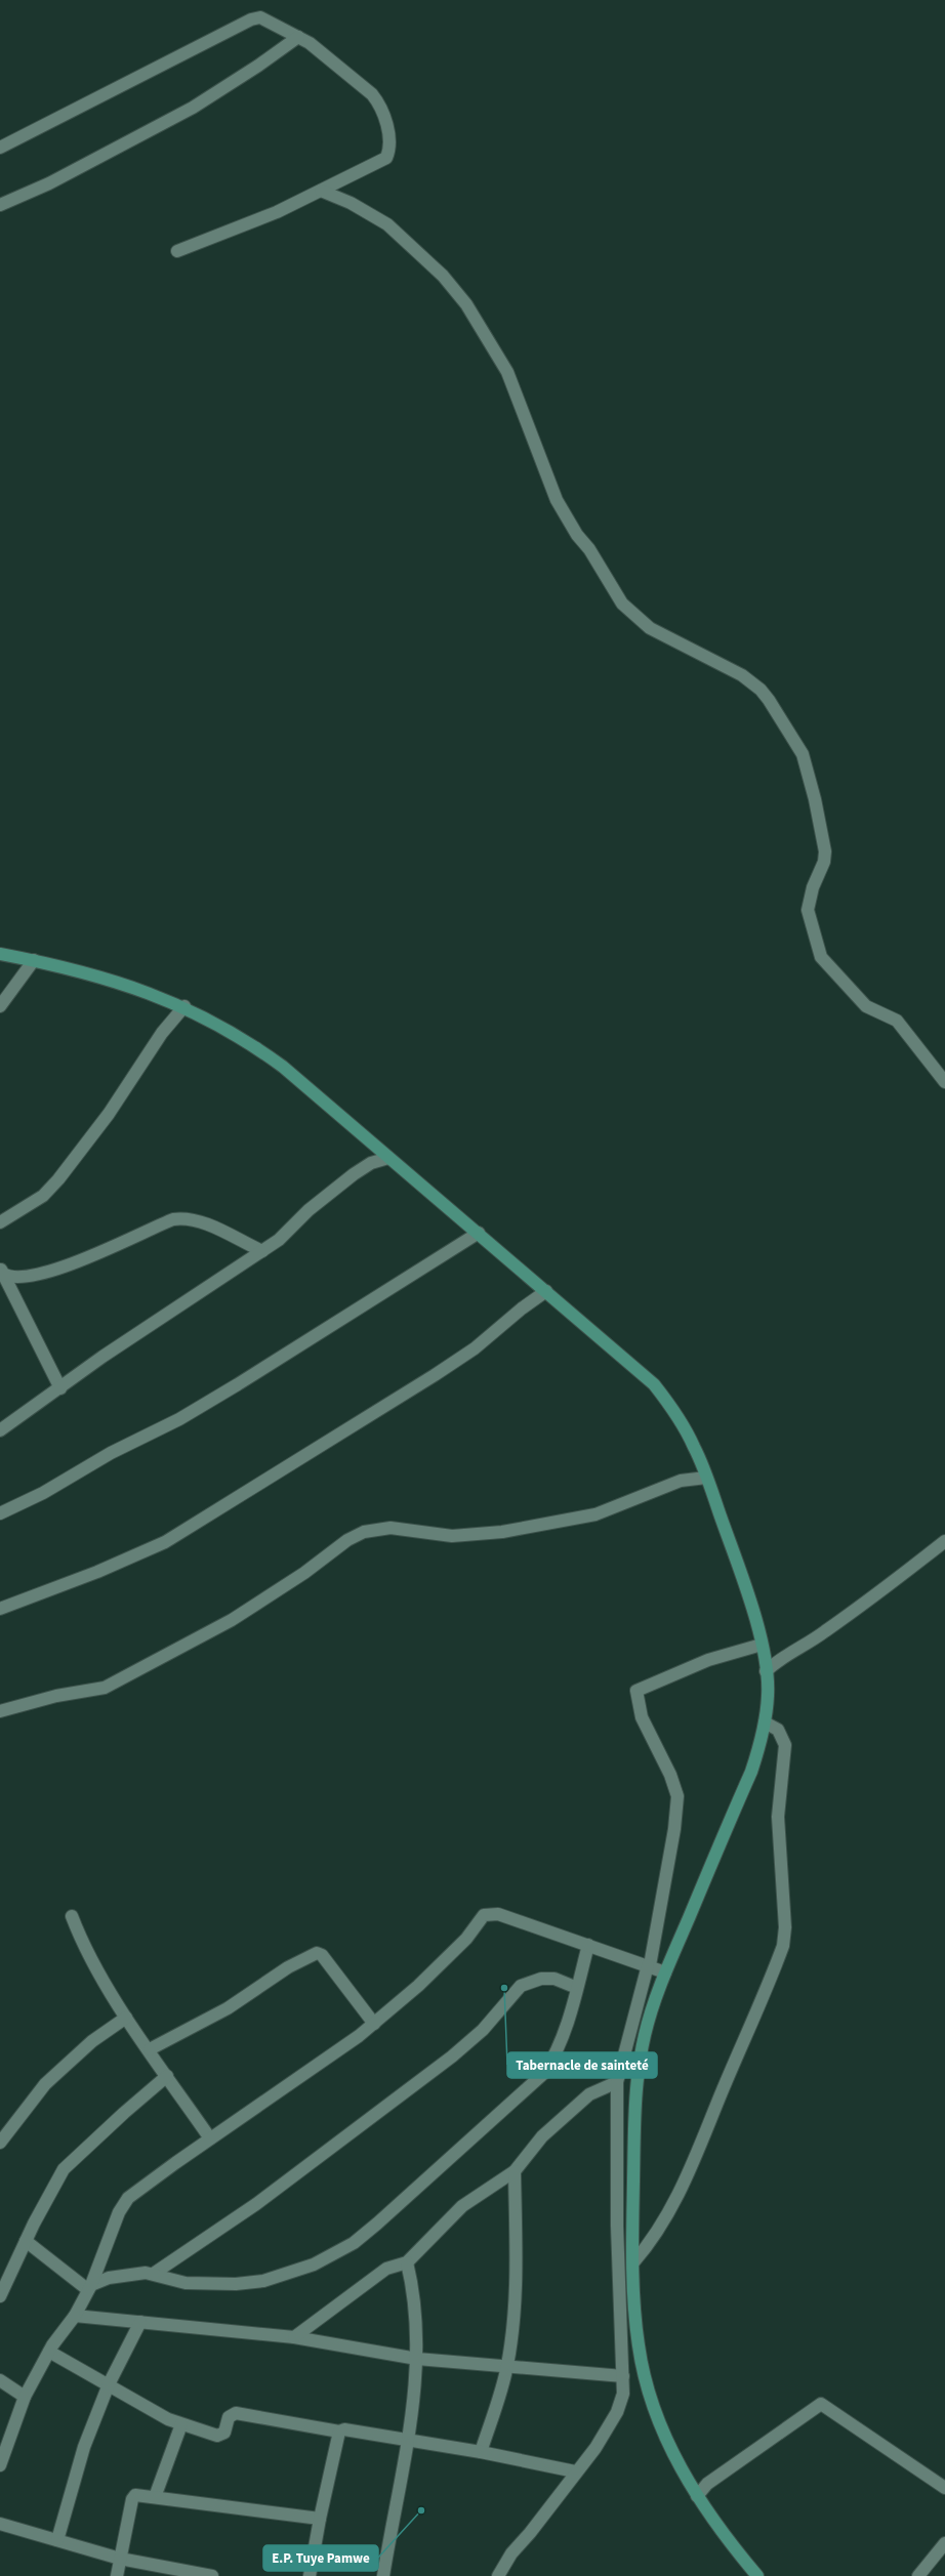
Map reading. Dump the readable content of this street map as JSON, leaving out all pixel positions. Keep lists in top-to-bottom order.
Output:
{
  "places": ["Tabernacle de sainteté", "E.P. Tuye Pamwe"]
}
